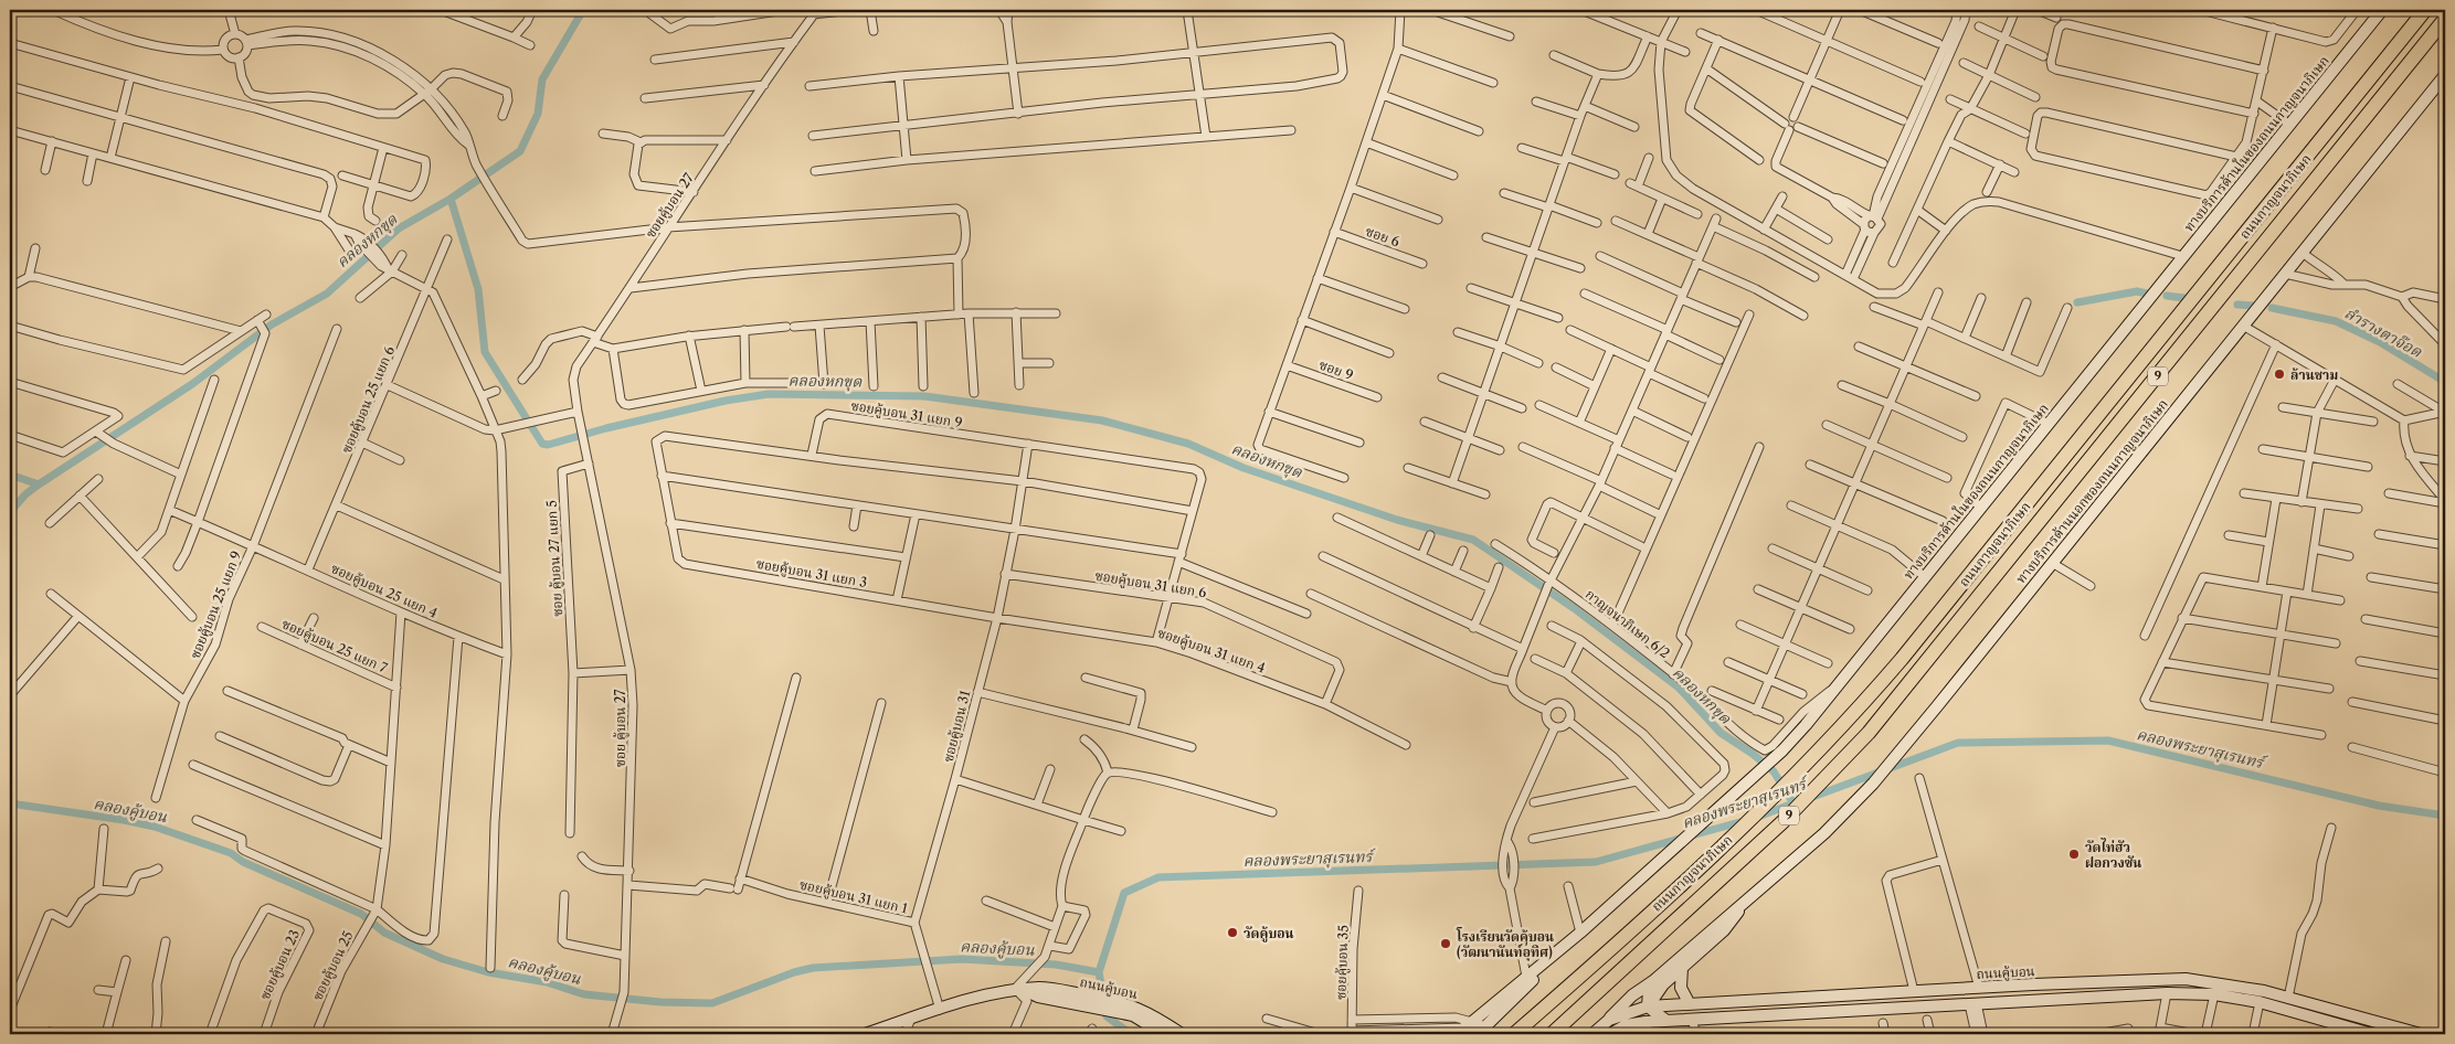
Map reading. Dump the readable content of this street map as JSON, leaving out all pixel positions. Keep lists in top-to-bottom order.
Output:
{
  "streets": {
    "highway": ["ถนนกาญจนาภิเษก", "9"],
    "main road": ["ทางบริการด้านในของถนนกาญจนาภิเษก", "ทางบริการด้านนอกของถนนกาญจนาภิเษก", "ถนนคู้บอน"],
    "street": [
      "ซอยคู้บอน 27",
      "ซอย 6",
      "ซอย 9",
      "ซอยคู้บอน 25 แยก 6",
      "ซอยคู้บอน 31 แยก 9",
      "ซอย คู้บอน 27 แยก 5",
      "ซอยคู้บอน 31 แยก 3",
      "ซอยคู้บอน 31 แยก 6",
      "ซอยคู้บอน 25 แยก 4",
      "ซอยคู้บอน 25 แยก 9",
      "กาญจนาภิเษก 6/2",
      "ซอยคู้บอน 25 แยก 7",
      "ซอยคู้บอน 31 แยก 4",
      "ซอยคู้บอน 31",
      "ซอย คู้บอน 27",
      "ซอยคู้บอน 31 แยก 1",
      "ซอยคู้บอน 35",
      "ซอยคู้บอน 23",
      "ซอยคู้บอน 25"
    ]
  },
  "crossings": [
    ["ทางบริการด้านในของถนนกาญจนาภิเษก", "กาญจนาภิเษก 6/2"],
    ["ซอยคู้บอน 27", "ซอย คู้บอน 27"],
    ["ซอยคู้บอน 25 แยก 6", "ซอยคู้บอน 25 แยก 4"],
    ["ซอยคู้บอน 31 แยก 9", "ซอยคู้บอน 31 แยก 3"],
    ["ซอยคู้บอน 31 แยก 9", "ซอยคู้บอน 31"],
    ["ทางบริการด้านนอกของถนนกาญจนาภิเษก", "ถนนคู้บอน"],
    ["ซอย คู้บอน 27 แยก 5", "ซอย คู้บอน 27"],
    ["ซอยคู้บอน 31 แยก 3", "ซอยคู้บอน 31 แยก 4"],
    ["ซอยคู้บอน 31 แยก 3", "ซอยคู้บอน 31"],
    ["ซอยคู้บอน 31 แยก 6", "ซอยคู้บอน 31 แยก 4"],
    ["ซอยคู้บอน 31 แยก 6", "ซอยคู้บอน 31"],
    ["ซอยคู้บอน 25 แยก 4", "ซอยคู้บอน 25 แยก 9"],
    ["ซอยคู้บอน 31 แยก 4", "ซอยคู้บอน 31"],
    ["ซอยคู้บอน 31", "ซอยคู้บอน 31 แยก 1"]
  ],
  "water": [
    "คลองหกขุด",
    "ลำรางตาจ๊อด",
    "คลองพระยาสุเรนทร์",
    "คลองคู้บอน"
  ],
  "places": [
    "ล้านชาม",
    "วัดไท่ฮัว ฝอกวงซัน",
    "วัดคู้บอน",
    "โรงเรียนวัดคู้บอน (วัฒนานันท์อุทิศ)"
  ]
}
